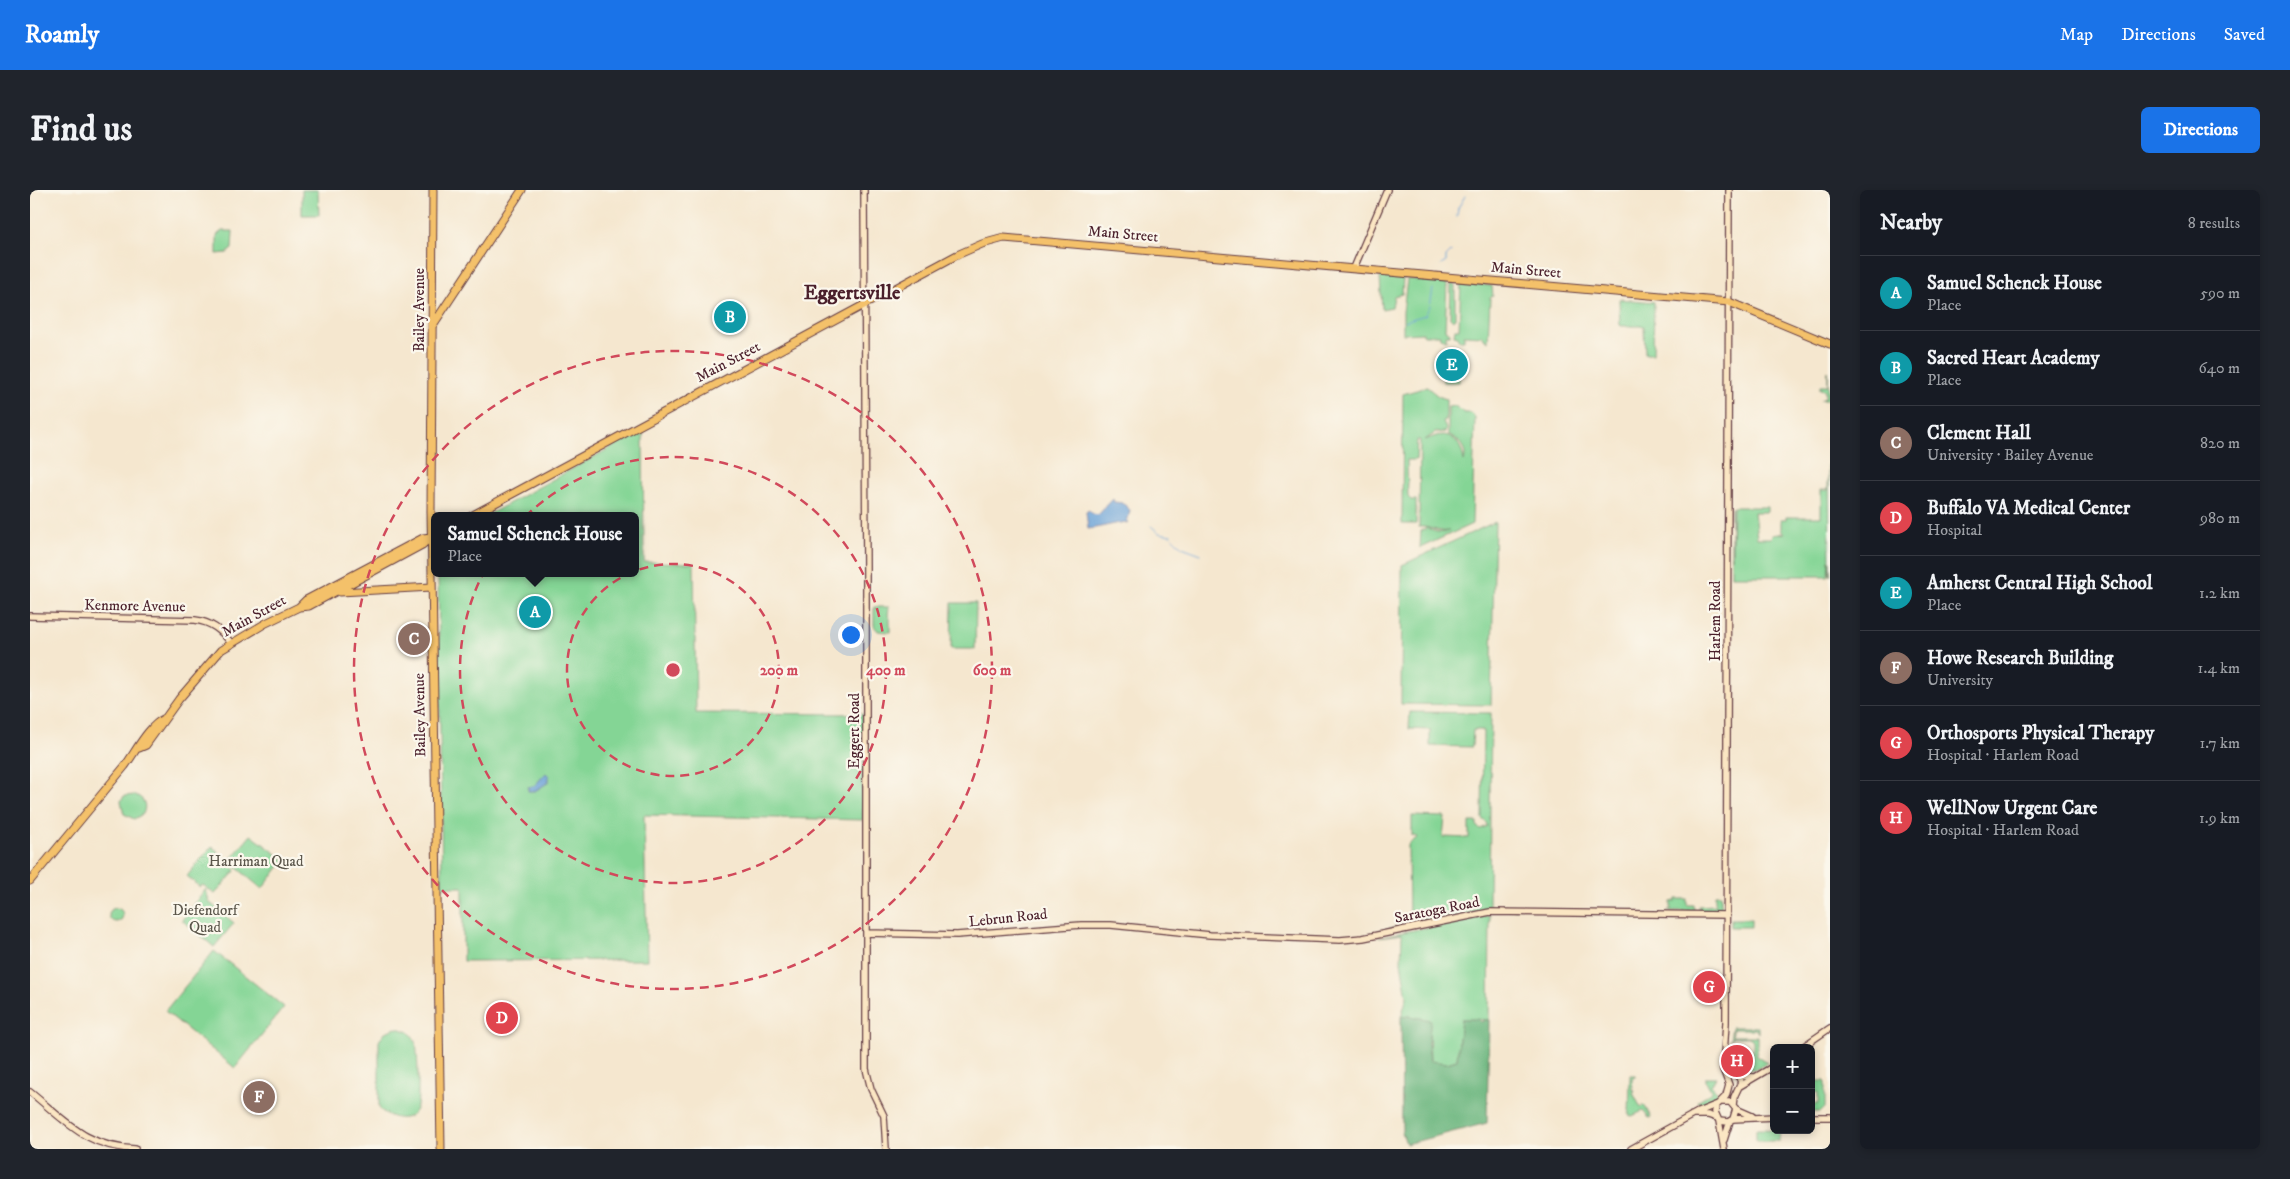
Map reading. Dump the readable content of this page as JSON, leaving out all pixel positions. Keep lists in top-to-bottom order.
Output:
{
  "streets": {
    "main road": ["Main Street", "Bailey Avenue"],
    "street": [
      "Kenmore Avenue",
      "Harlem Road",
      "Eggert Road",
      "Saratoga Road",
      "Lebrun Road"
    ]
  },
  "crossings": [
    ["Main Street", "Kenmore Avenue"],
    ["Main Street", "Harlem Road"],
    ["Main Street", "Eggert Road"],
    ["Harlem Road", "Saratoga Road"],
    ["Eggert Road", "Lebrun Road"],
    ["Saratoga Road", "Lebrun Road"]
  ],
  "districts": ["Eggertsville"],
  "parks": ["Harriman Quad", "Diefendorf Quad"],
  "page": {
    "header": "Roamly",
    "nav": ["Map", "Directions", "Saved"],
    "buttons": "Directions",
    "title": "Find us",
    "heading": ["Nearby", "8 results"],
    "list": [
      {
        "mark": "A",
        "name": "Samuel Schenck House",
        "note": "Place",
        "value": "590 m"
      },
      {
        "mark": "B",
        "name": "Sacred Heart Academy",
        "note": "Place",
        "value": "640 m"
      },
      {
        "mark": "C",
        "name": "Clement Hall",
        "note": "University · Bailey Avenue",
        "value": "820 m"
      },
      {
        "mark": "D",
        "name": "Buffalo VA Medical Center",
        "note": "Hospital",
        "value": "980 m"
      },
      {
        "mark": "E",
        "name": "Amherst Central High School",
        "note": "Place",
        "value": "1.2 km"
      },
      {
        "mark": "F",
        "name": "Howe Research Building",
        "note": "University",
        "value": "1.4 km"
      },
      {
        "mark": "G",
        "name": "Orthosports Physical Therapy",
        "note": "Hospital · Harlem Road",
        "value": "1.7 km"
      },
      {
        "mark": "H",
        "name": "WellNow Urgent Care",
        "note": "Hospital · Harlem Road",
        "value": "1.9 km"
      }
    ],
    "pins": [
      "B",
      "E",
      "A",
      "C",
      "G",
      "D",
      "H",
      "F"
    ],
    "popup": ["Samuel Schenck House", "Place"],
    "map_buttons": ["+", "−"]
  },
  "rings": ["200 m", "400 m", "600 m"]
}
